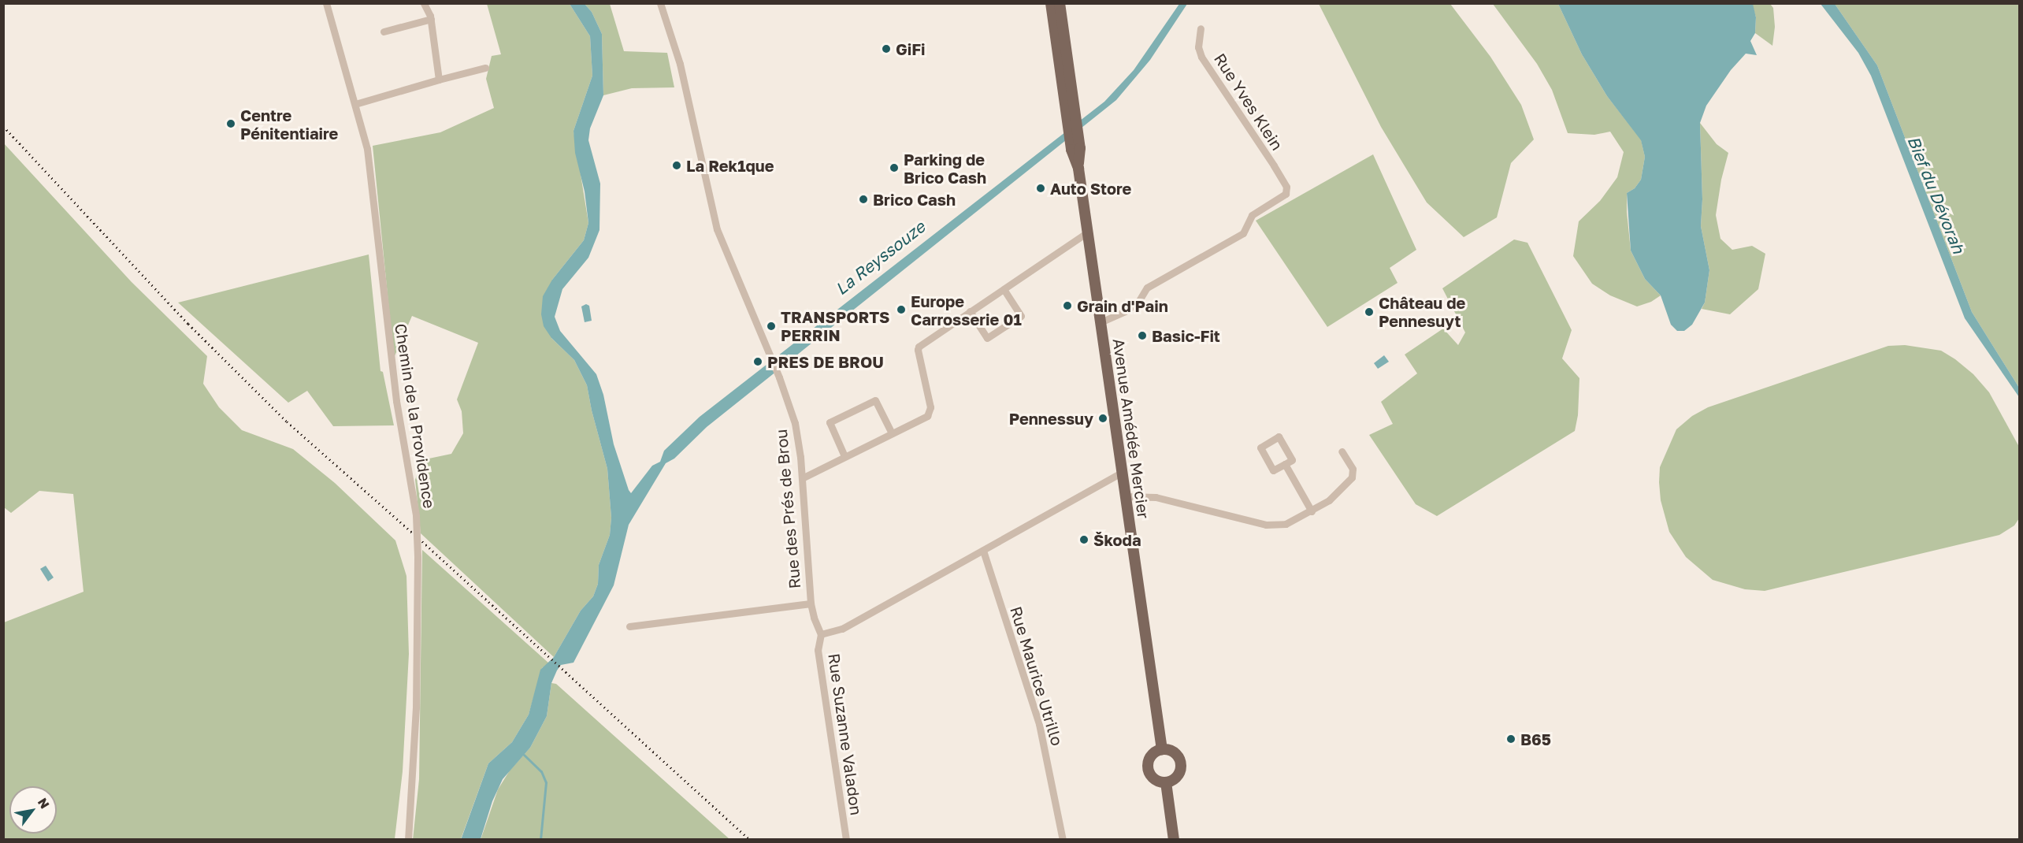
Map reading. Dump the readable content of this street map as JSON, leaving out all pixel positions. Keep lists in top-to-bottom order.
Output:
{
  "streets": {
    "main road": ["Avenue Amédée Mercier"],
    "street": [
      "Rue Yves Klein",
      "Chemin de la Providence",
      "Rue des Prés de Brou",
      "Rue Maurice Utrillo",
      "Rue Suzanne Valadon"
    ]
  },
  "crossings": [
    ["Rue Yves Klein", "Avenue Amédée Mercier"],
    ["Rue des Prés de Brou", "Rue Suzanne Valadon"]
  ],
  "water": ["Bief du Dévorah", "La Reyssouze"],
  "places": [
    "GiFi",
    "Centre Pénitentiaire",
    "La Rek1que",
    "Parking de Brico Cash",
    "Auto Store",
    "Brico Cash",
    "Grain d'Pain",
    "Europe Carrosserie 01",
    "Château de Pennesuyt",
    "TRANSPORTS PERRIN",
    "Basic-Fit",
    "PRES DE BROU",
    "Pennessuy",
    "Škoda",
    "B65"
  ],
  "north": "top right"
}
